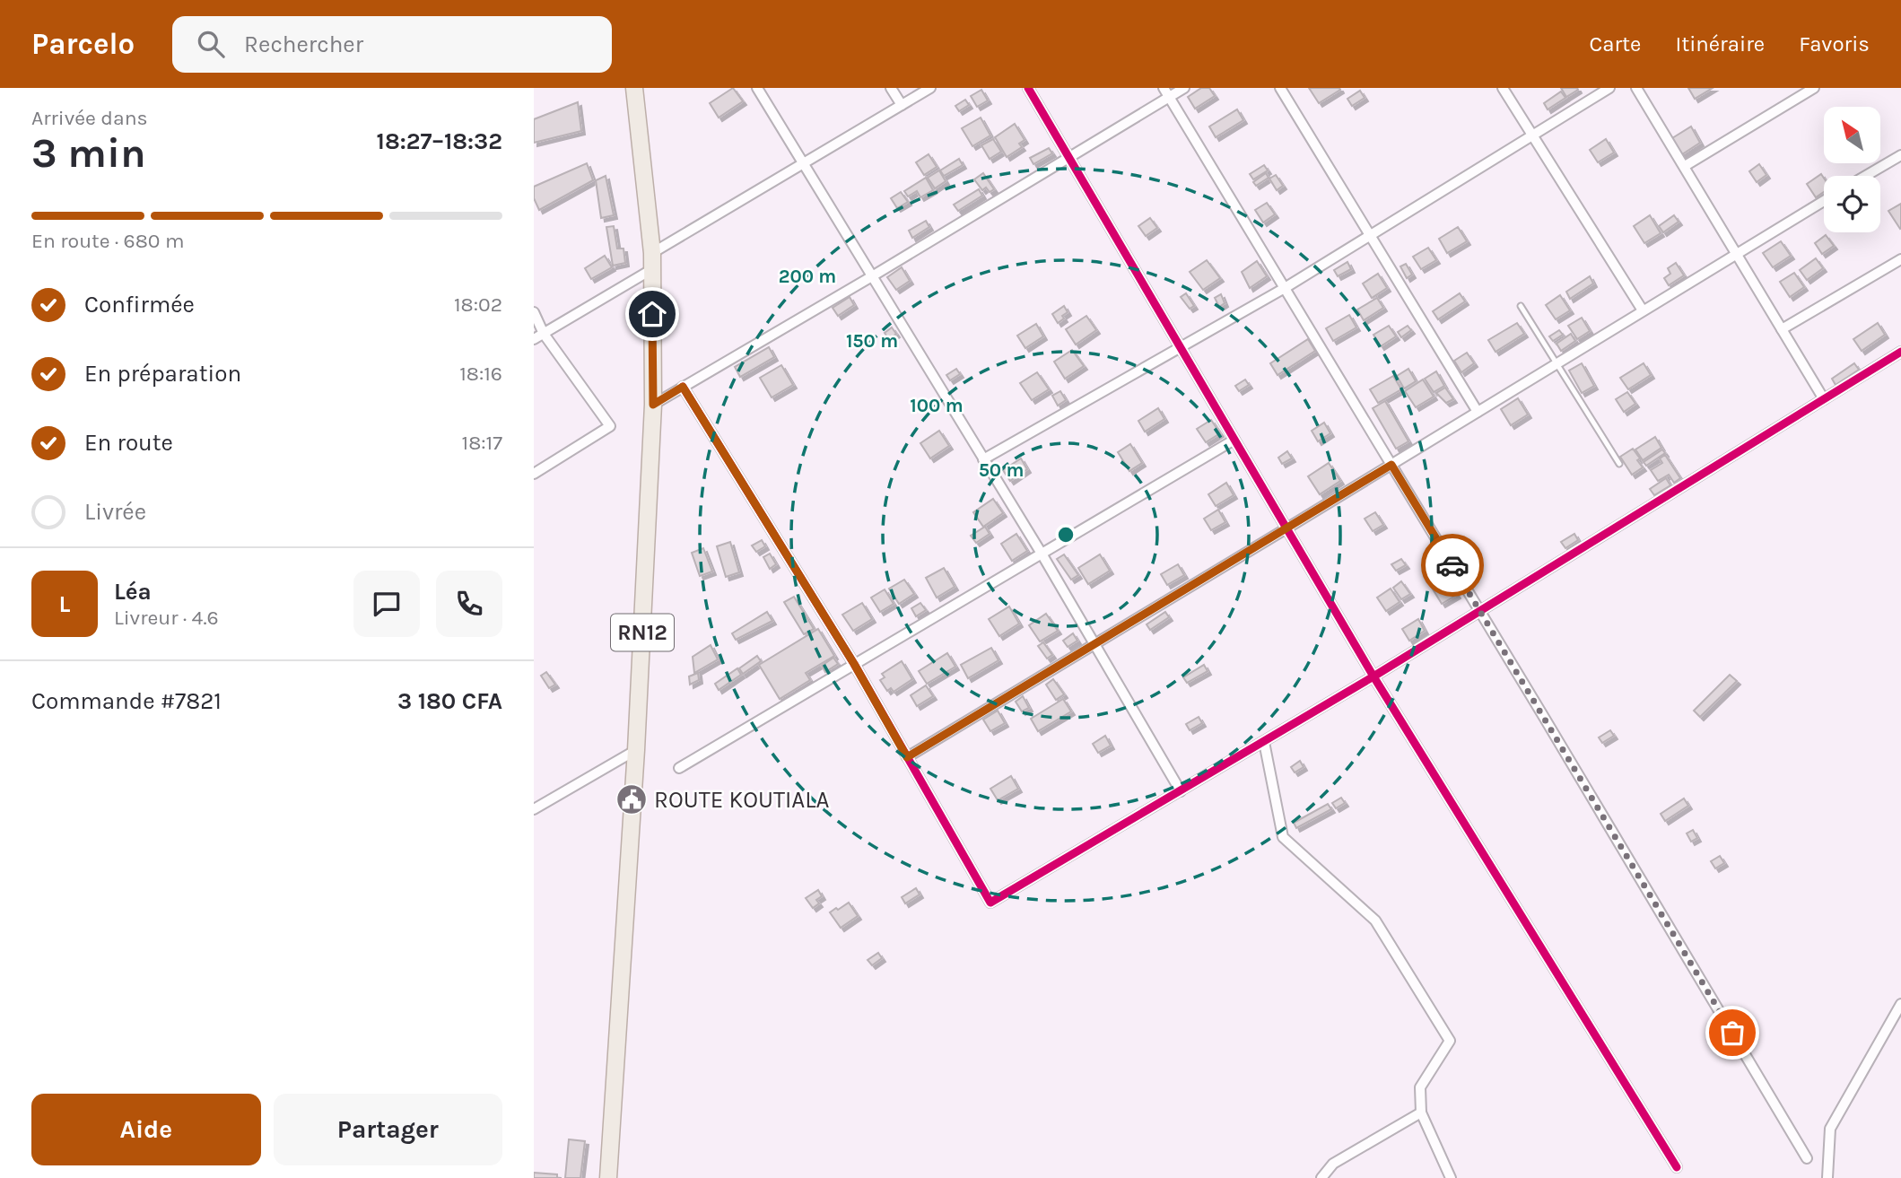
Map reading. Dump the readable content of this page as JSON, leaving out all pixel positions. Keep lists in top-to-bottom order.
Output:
{
  "streets": {
    "main road": ["RN12"]
  },
  "places": {
    "public building": ["ROUTE KOUTIALA"]
  },
  "north": "top left",
  "page": {
    "header": "Parcelo",
    "search": "Rechercher",
    "nav": ["Carte", "Itinéraire", "Favoris"],
    "heading": ["3 min", "Arrivée dans", "18:27–18:32"],
    "panel": [
      "Léa",
      "Livreur · 4.6",
      "Commande #7821",
      "3 180 CFA"
    ],
    "bar": "En route · 680 m",
    "list": [
      ["Confirmée", "18:02"],
      ["En préparation", "18:16"],
      ["En route", "18:17"],
      "Livrée"
    ],
    "round": "L",
    "buttons": ["Aide", "Partager"]
  },
  "rings": [
    "200 m",
    "150 m",
    "100 m",
    "50 m"
  ]
}
